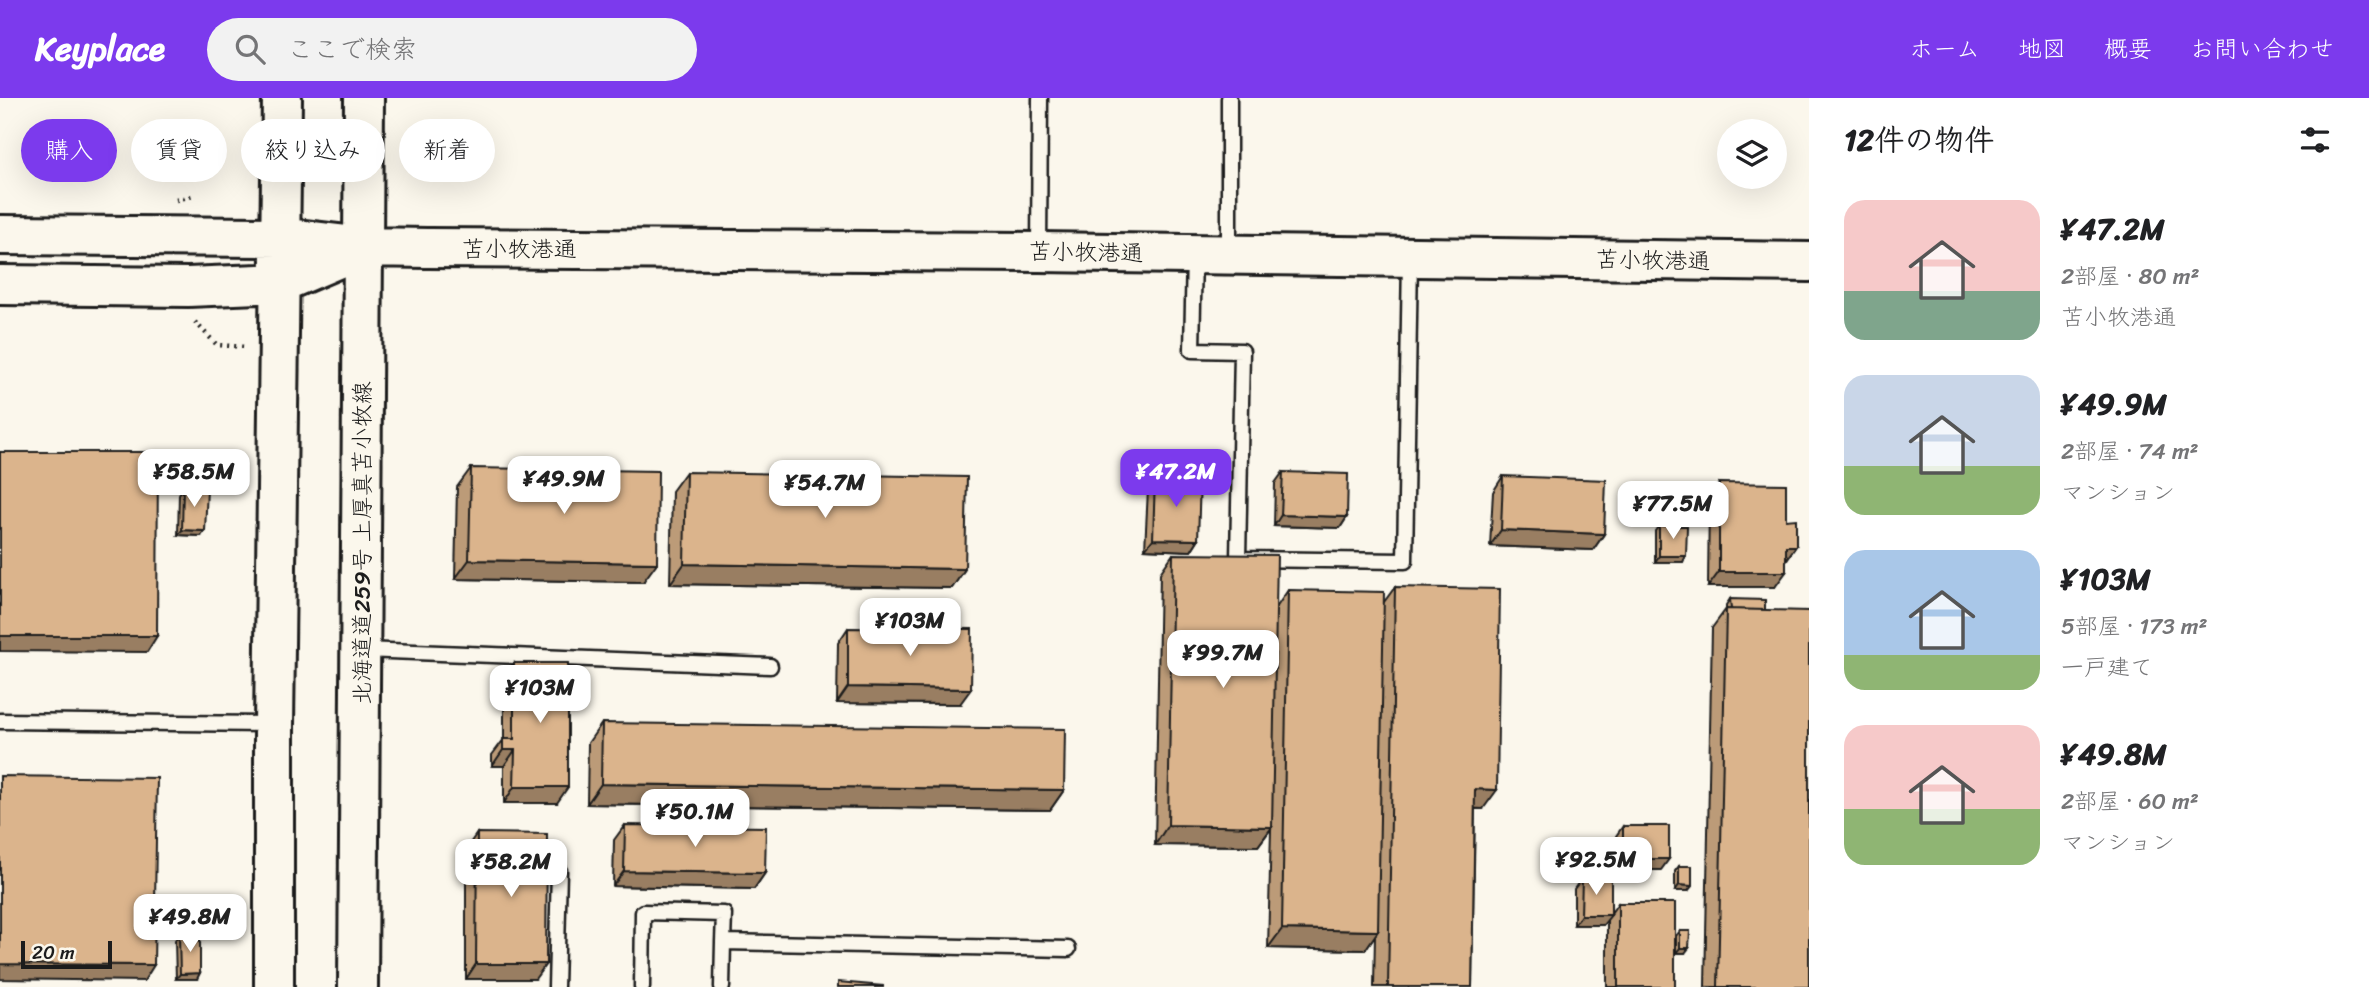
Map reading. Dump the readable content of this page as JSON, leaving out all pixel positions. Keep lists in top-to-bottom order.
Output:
{
  "streets": {
    "street": ["苫小牧港通", "北海道道259号 上厚真苫小牧線"]
  },
  "crossings": [
    ["苫小牧港通", "北海道道259号 上厚真苫小牧線"]
  ],
  "scale_bar": "20 m",
  "page": {
    "header": "Keyplace",
    "search": "ここで検索",
    "nav": [
      "ホーム",
      "地図",
      "概要",
      "お問い合わせ"
    ],
    "heading": "12件の物件",
    "chip": [
      "購入",
      "賃貸",
      "絞り込み",
      "新着"
    ],
    "list": [
      {
        "name": "¥47.2M",
        "note": "2部屋 · 80 m² · 苫小牧港通"
      },
      {
        "name": "¥49.9M",
        "note": "2部屋 · 74 m² · マンション"
      },
      {
        "name": "¥103M",
        "note": "5部屋 · 173 m² · 一戸建て"
      },
      {
        "name": "¥49.8M",
        "note": "2部屋 · 60 m² · マンション"
      }
    ],
    "price": [
      "¥58.5M",
      "¥47.2M",
      "¥49.9M",
      "¥54.7M",
      "¥77.5M",
      "¥103M",
      "¥99.7M",
      "¥103M",
      "¥50.1M",
      "¥92.5M",
      "¥58.2M",
      "¥49.8M"
    ],
    "scale": "20 m"
  }
}
